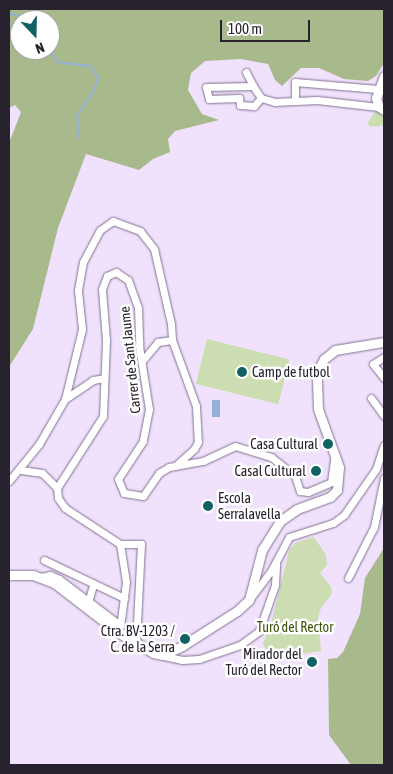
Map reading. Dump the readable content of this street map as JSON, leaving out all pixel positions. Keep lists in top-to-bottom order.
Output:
{
  "streets": {
    "street": ["Carrer de Sant Jaume"]
  },
  "parks": ["Turó del Rector"],
  "places": [
    "Camp de futbol",
    "Casa Cultural",
    "Casal Cultural",
    "Escola Serralavella",
    "Ctra. BV-1203 / C. de la Serra",
    "Mirador del Turó del Rector"
  ],
  "scale_bar": "100 m",
  "north": "bottom"
}
